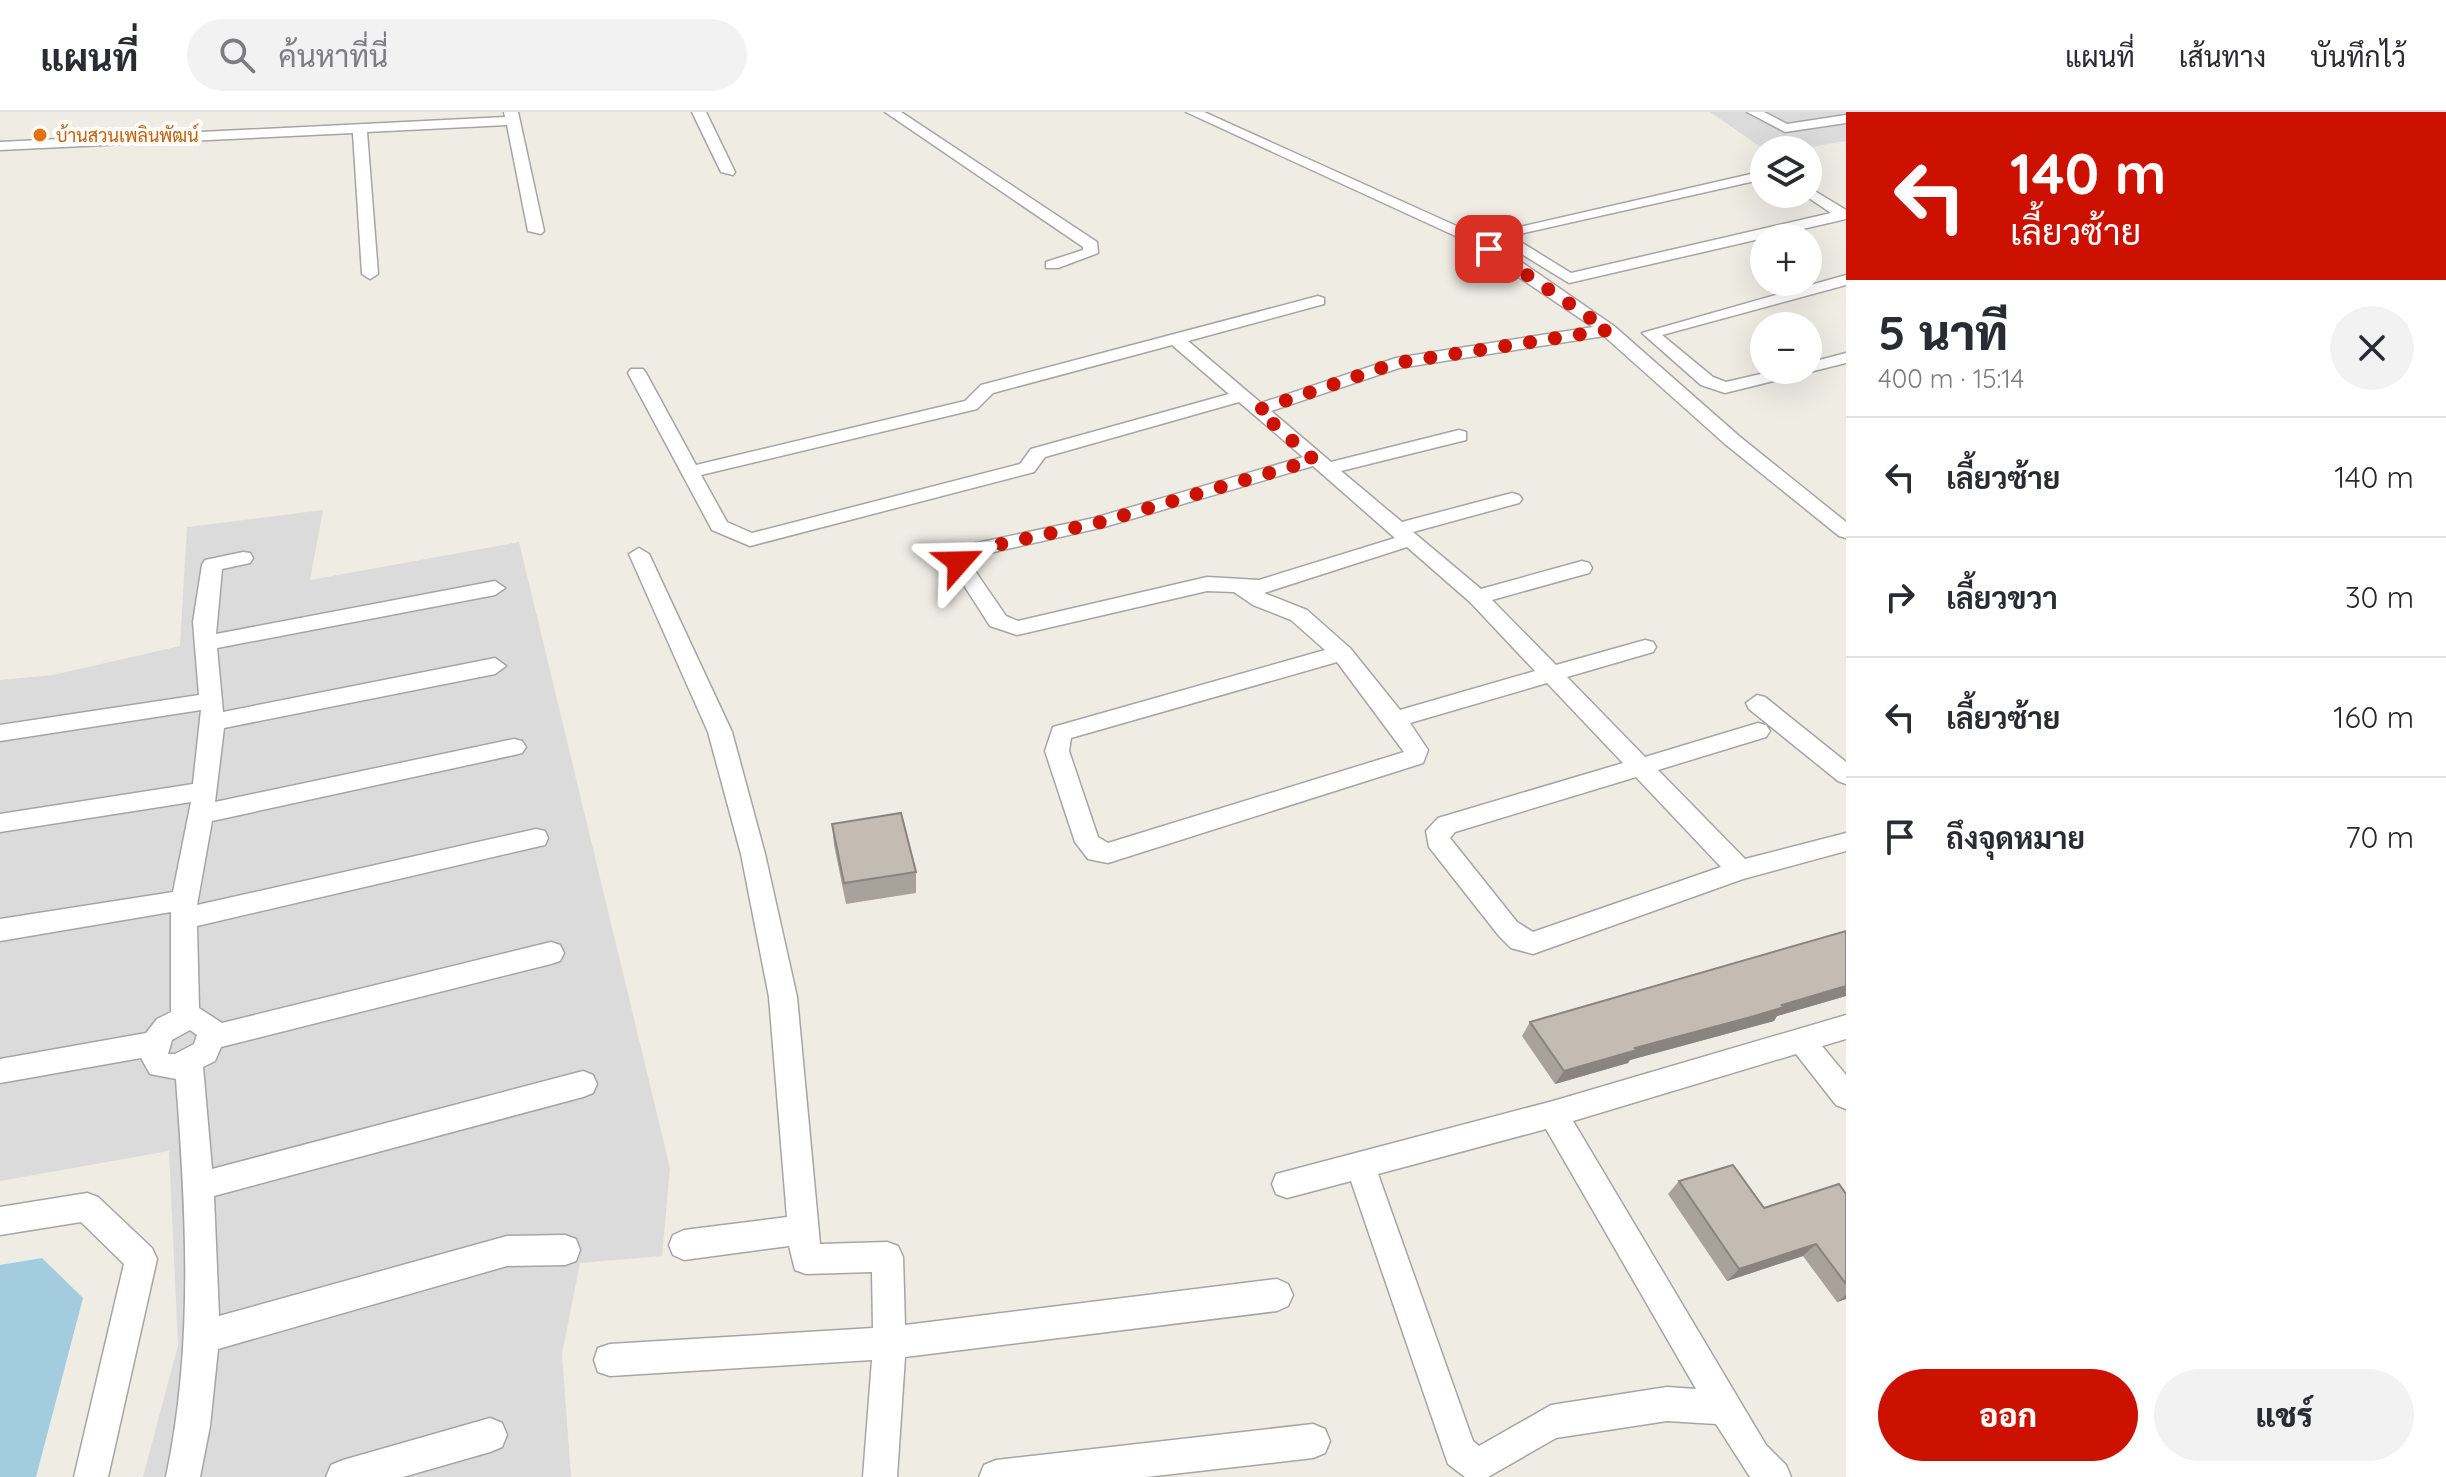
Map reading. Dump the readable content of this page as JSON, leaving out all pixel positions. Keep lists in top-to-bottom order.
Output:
{
  "places": ["บ้านสวนเพลินพัฒน์"],
  "page": {
    "header": "แผนที่",
    "search": "ค้นหาที่นี่",
    "nav": ["แผนที่", "เส้นทาง", "บันทึกไว้"],
    "turn": ["140 m", "เลี้ยวซ้าย"],
    "map_buttons": ["+", "−"],
    "heading": ["5 นาที", "400 m · 15:14"],
    "list": [
      {
        "name": "เลี้ยวซ้าย",
        "value": "140 m"
      },
      {
        "name": "เลี้ยวขวา",
        "value": "30 m"
      },
      {
        "name": "เลี้ยวซ้าย",
        "value": "160 m"
      },
      {
        "name": "ถึงจุดหมาย",
        "value": "70 m"
      }
    ],
    "buttons": ["ออก", "แชร์"]
  }
}
